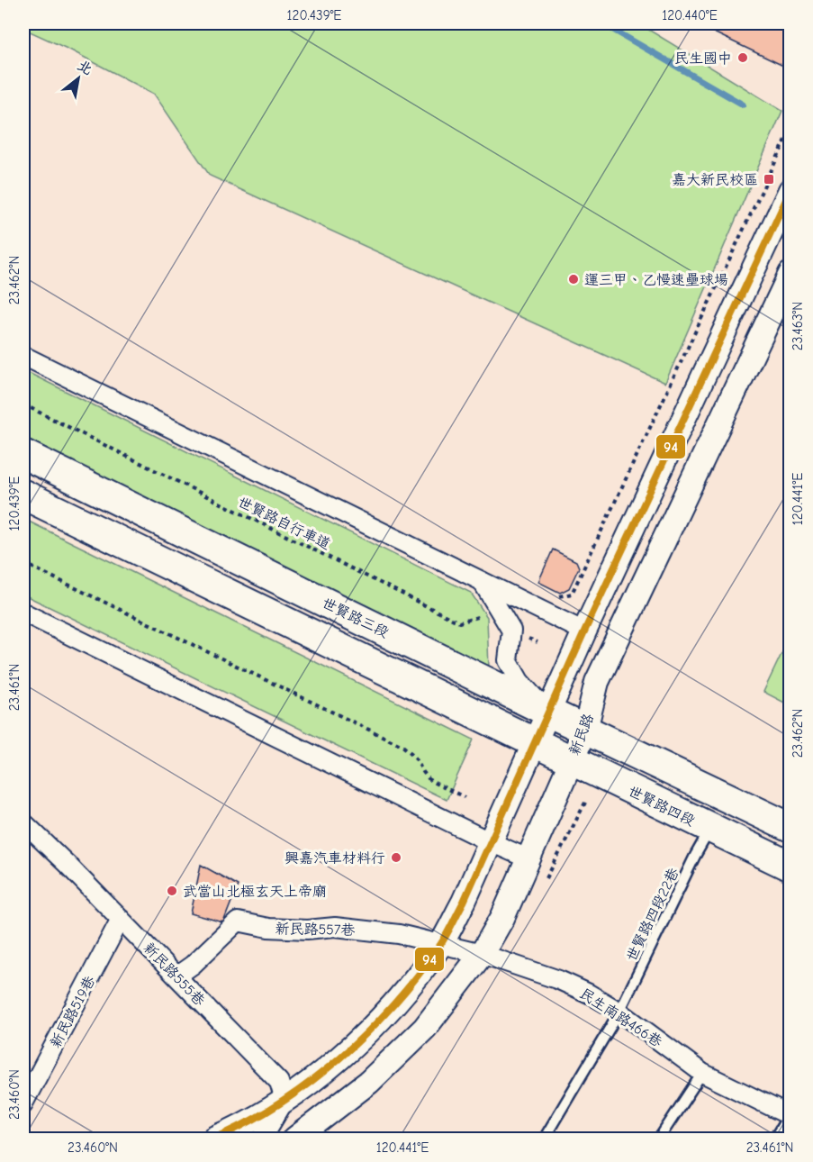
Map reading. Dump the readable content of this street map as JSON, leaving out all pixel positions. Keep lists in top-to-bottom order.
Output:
{
  "streets": {
    "main road": ["世賢路三段", "世賢路四段"],
    "street": [
      "新民路",
      "新民路557巷",
      "新民路555巷",
      "新民路519巷",
      "民生南路466巷"
    ],
    "lane": ["世賢路四段22巷"],
    "path": ["世賢路自行車道"]
  },
  "crossings": [
    ["新民路", "世賢路四段"],
    ["新民路", "民生南路466巷"],
    ["世賢路四段", "世賢路四段22巷"],
    ["世賢路四段22巷", "民生南路466巷"],
    ["新民路557巷", "新民路555巷"],
    ["新民路557巷", "民生南路466巷"],
    ["新民路555巷", "新民路519巷"]
  ],
  "places": {
    "other": [
      "民生國中",
      "運三甲、乙慢速壘球場",
      "興嘉汽車材料行",
      "武當山北極玄天上帝廟"
    ],
    "transit": ["嘉大新民校區"]
  },
  "lines": ["transit line 94"],
  "north": "top right",
  "coordinates": [
    "120.439°E",
    "120.440°E",
    "23.462°N",
    "23.463°N",
    "120.441°E",
    "23.461°N",
    "23.460°N"
  ]
}
